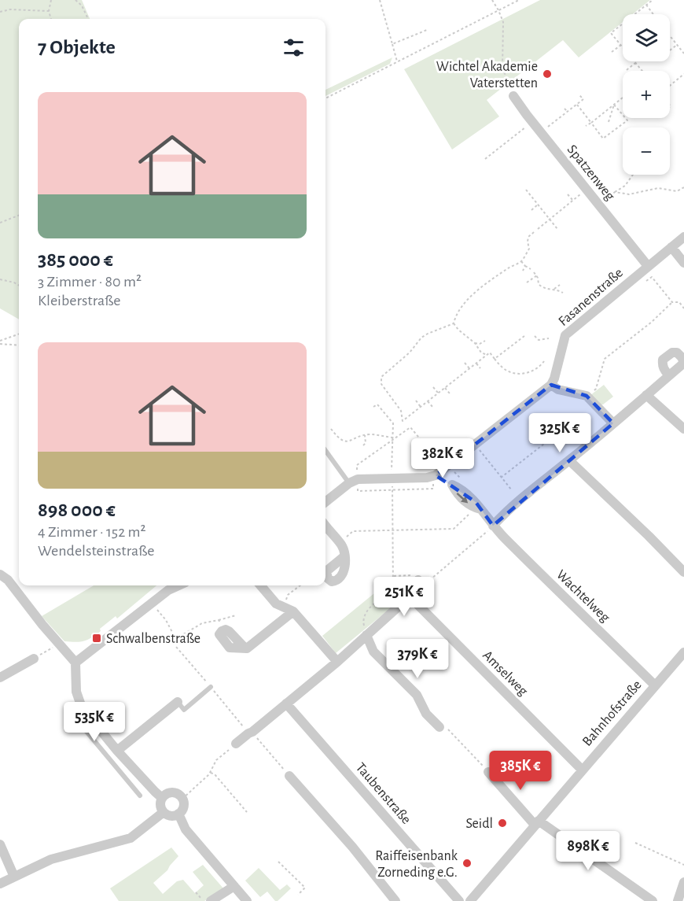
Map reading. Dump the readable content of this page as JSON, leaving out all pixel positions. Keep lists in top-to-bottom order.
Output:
{
  "streets": {
    "street": [
      "Spatzenweg",
      "Fasanenstraße",
      "Wachtelweg",
      "Amselweg",
      "Bahnhofstraße",
      "Taubenstraße"
    ]
  },
  "crossings": [
    ["Spatzenweg", "Fasanenstraße"],
    ["Wachtelweg", "Bahnhofstraße"],
    ["Amselweg", "Bahnhofstraße"]
  ],
  "places": {
    "other": ["Wichtel Akademie Vaterstetten", "Seidl", "Raiffeisenbank Zorneding e.G."],
    "transit": ["Schwalbenstraße"]
  },
  "page": {
    "map_buttons": ["+", "−"],
    "heading": "7 Objekte",
    "list": [
      {
        "name": "385 000 €",
        "note": "3 Zimmer · 80 m² · Kleiberstraße"
      },
      {
        "name": "898 000 €",
        "note": "4 Zimmer · 152 m² · Wendelsteinstraße"
      }
    ],
    "price": [
      "325K €",
      "382K €",
      "251K €",
      "379K €",
      "535K €",
      "385K €",
      "898K €"
    ]
  }
}
